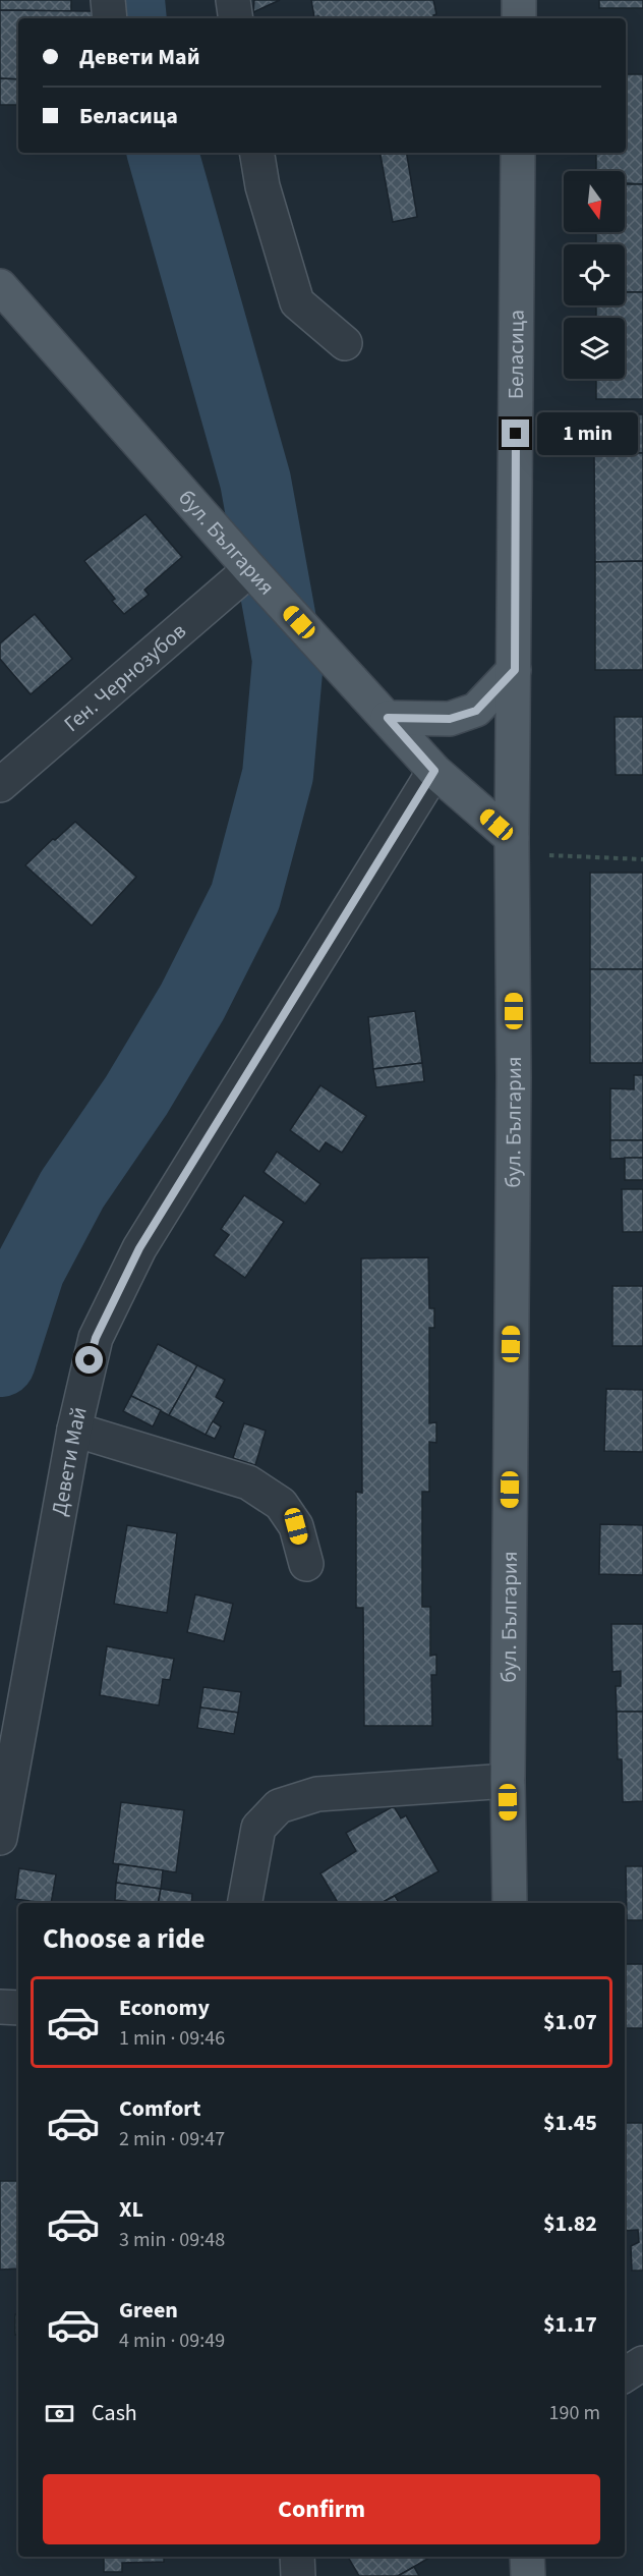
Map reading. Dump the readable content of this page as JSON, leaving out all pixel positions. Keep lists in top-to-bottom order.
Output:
{
  "streets": {
    "main road": ["Беласица", "бул. България"],
    "street": ["Ген. Чернозубов", "Девети Май"]
  },
  "crossings": [
    ["Беласица", "бул. България"],
    ["бул. България", "Ген. Чернозубов"],
    ["бул. България", "Девети Май"]
  ],
  "north": "bottom",
  "page": {
    "banner": ["Девети Май", "Беласица"],
    "bubble": "1 min",
    "heading": "Choose a ride",
    "list": [
      {
        "name": "Economy",
        "note": "1 min · 09:46",
        "value": "$1.07"
      },
      {
        "name": "Comfort",
        "note": "2 min · 09:47",
        "value": "$1.45"
      },
      {
        "name": "XL",
        "note": "3 min · 09:48",
        "value": "$1.82"
      },
      {
        "name": "Green",
        "note": "4 min · 09:49",
        "value": "$1.17"
      }
    ],
    "pay": ["Cash", "190 m"],
    "buttons": "Confirm"
  }
}
